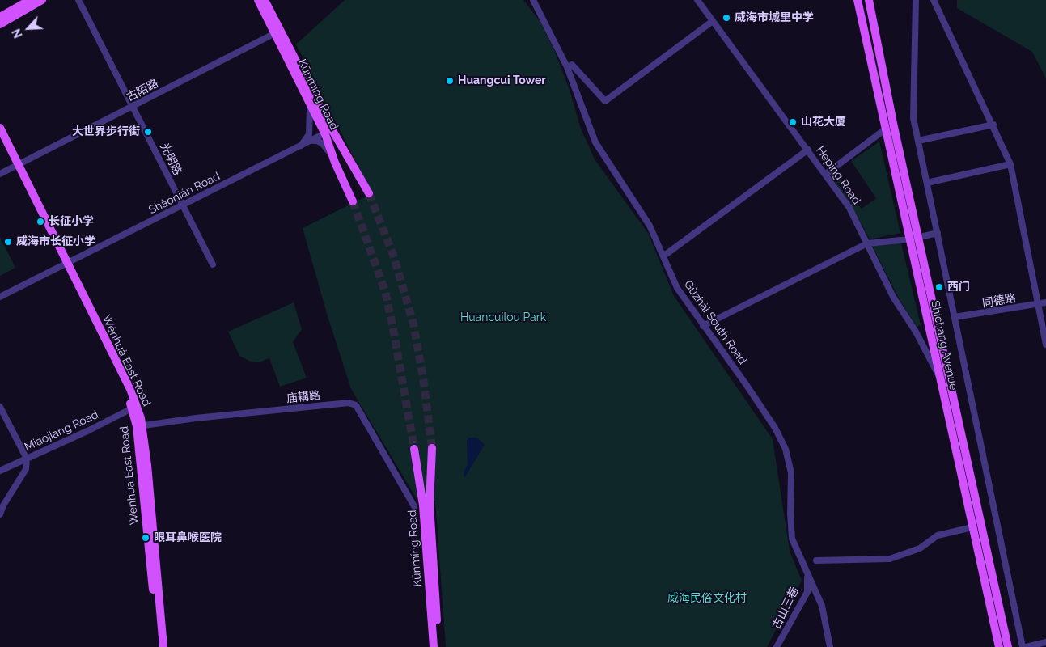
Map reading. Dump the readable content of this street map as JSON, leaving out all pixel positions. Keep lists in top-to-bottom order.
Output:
{
  "streets": {
    "main road": [
      "Kūnmíng Road",
      "Shichang Avenue",
      "Wénhuà East Road",
      "Wenhua East Road"
    ],
    "street": [
      "古陌路",
      "光明路",
      "Heping Road",
      "Shàonián Road",
      "同德路",
      "Gǔzhài South Road",
      "庙耩路",
      "Miaojiang Road",
      "古山三巷"
    ]
  },
  "crossings": [
    ["古陌路", "Kūnmíng Road"],
    ["古陌路", "光明路"],
    ["古陌路", "Wénhuà East Road"],
    ["Kūnmíng Road", "Shàonián Road"],
    ["光明路", "Shàonián Road"],
    ["Heping Road", "Shichang Avenue"],
    ["Shàonián Road", "Wénhuà East Road"],
    ["Shàonián Road", "Wenhua East Road"],
    ["Gǔzhài South Road", "古山三巷"],
    ["Wénhuà East Road", "庙耩路"],
    ["Wénhuà East Road", "Wenhua East Road"],
    ["庙耩路", "Wenhua East Road"],
    ["Miaojiang Road", "Wenhua East Road"]
  ],
  "parks": ["Huancuilou Park", "威海民俗文化村"],
  "places": [
    "威海市城里中学",
    "Huangcui Tower",
    "山花大厦",
    "大世界步行街",
    "长征小学",
    "威海市长征小学",
    "西门",
    "眼耳鼻喉医院"
  ],
  "north": "bottom left"
}
